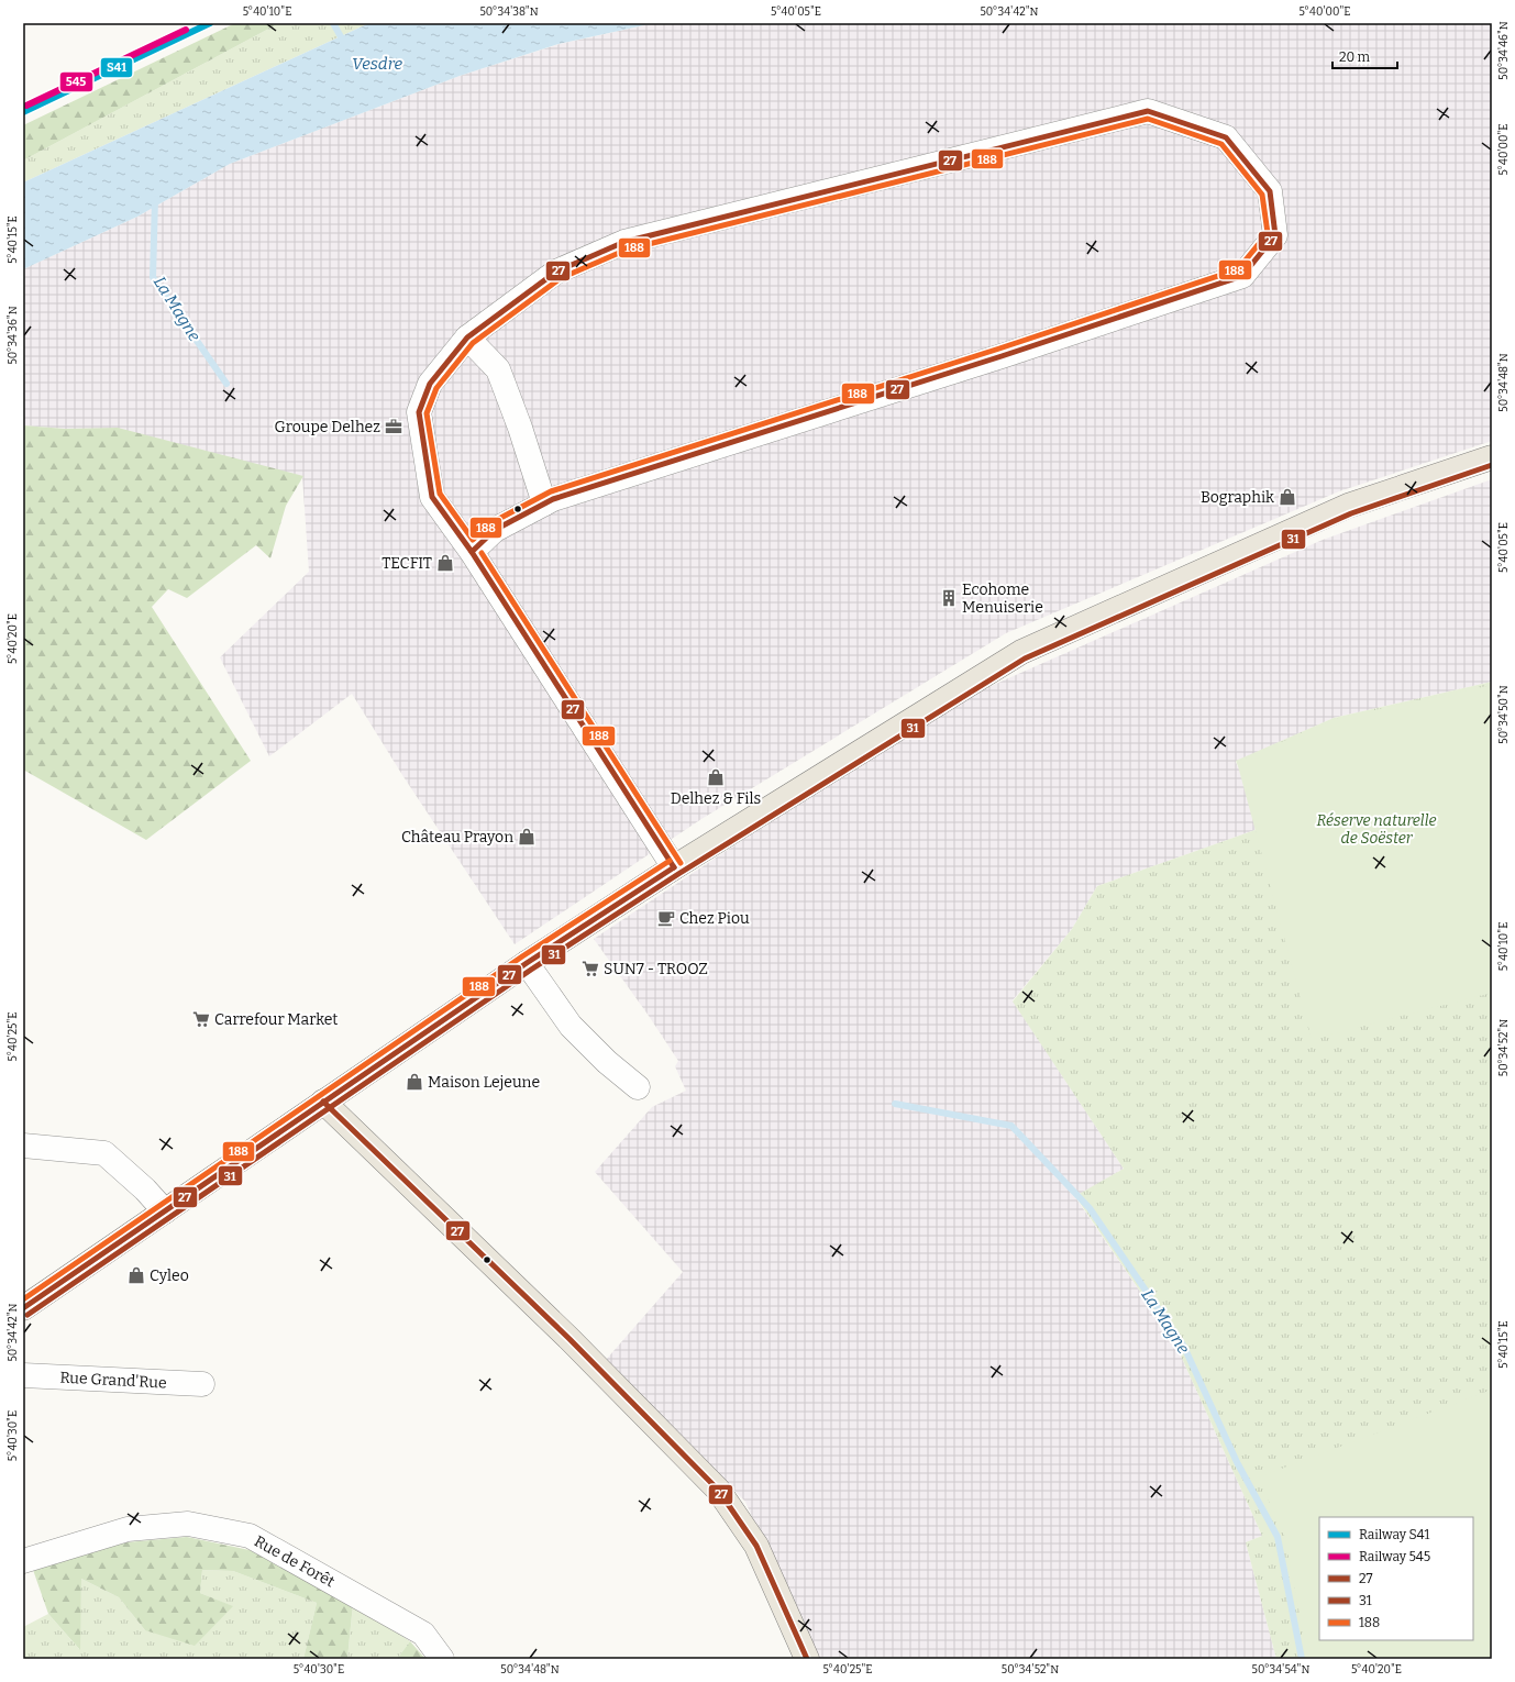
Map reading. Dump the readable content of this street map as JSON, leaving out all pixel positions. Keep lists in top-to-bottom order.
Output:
{
  "streets": {
    "street": ["Rue Grand'Rue", "Rue de Forêt"]
  },
  "water": ["Vesdre", "La Magne"],
  "parks": ["Réserve naturelle de Soëster"],
  "places": {
    "office": ["Groupe Delhez"],
    "shop": [
      "Bographik",
      "TECFIT",
      "Delhez & Fils",
      "Château Prayon",
      "Maison Lejeune",
      "Cyleo"
    ],
    "building": ["Ecohome Menuiserie"],
    "cafe": ["Chez Piou"],
    "supermarket": ["SUN7 - TROOZ", "Carrefour Market"]
  },
  "lines": [
    "rail line S41",
    "rail line 545",
    "transit line 27",
    "transit line 188",
    "transit line 31"
  ],
  "legend": [
    "Railway S41",
    "Railway 545",
    "27",
    "31",
    "188"
  ],
  "scale_bar": "20 m",
  "coordinates": [
    "5°40'10\"E",
    "50°34'38\"N",
    "5°40'05\"E",
    "50°34'42\"N",
    "5°40'00\"E",
    "50°34'46\"N",
    "5°40'15\"E",
    "50°34'36\"N",
    "50°34'48\"N",
    "5°40'20\"E",
    "50°34'50\"N",
    "5°40'25\"E",
    "50°34'52\"N",
    "5°40'30\"E",
    "50°34'54\"N"
  ]
}
